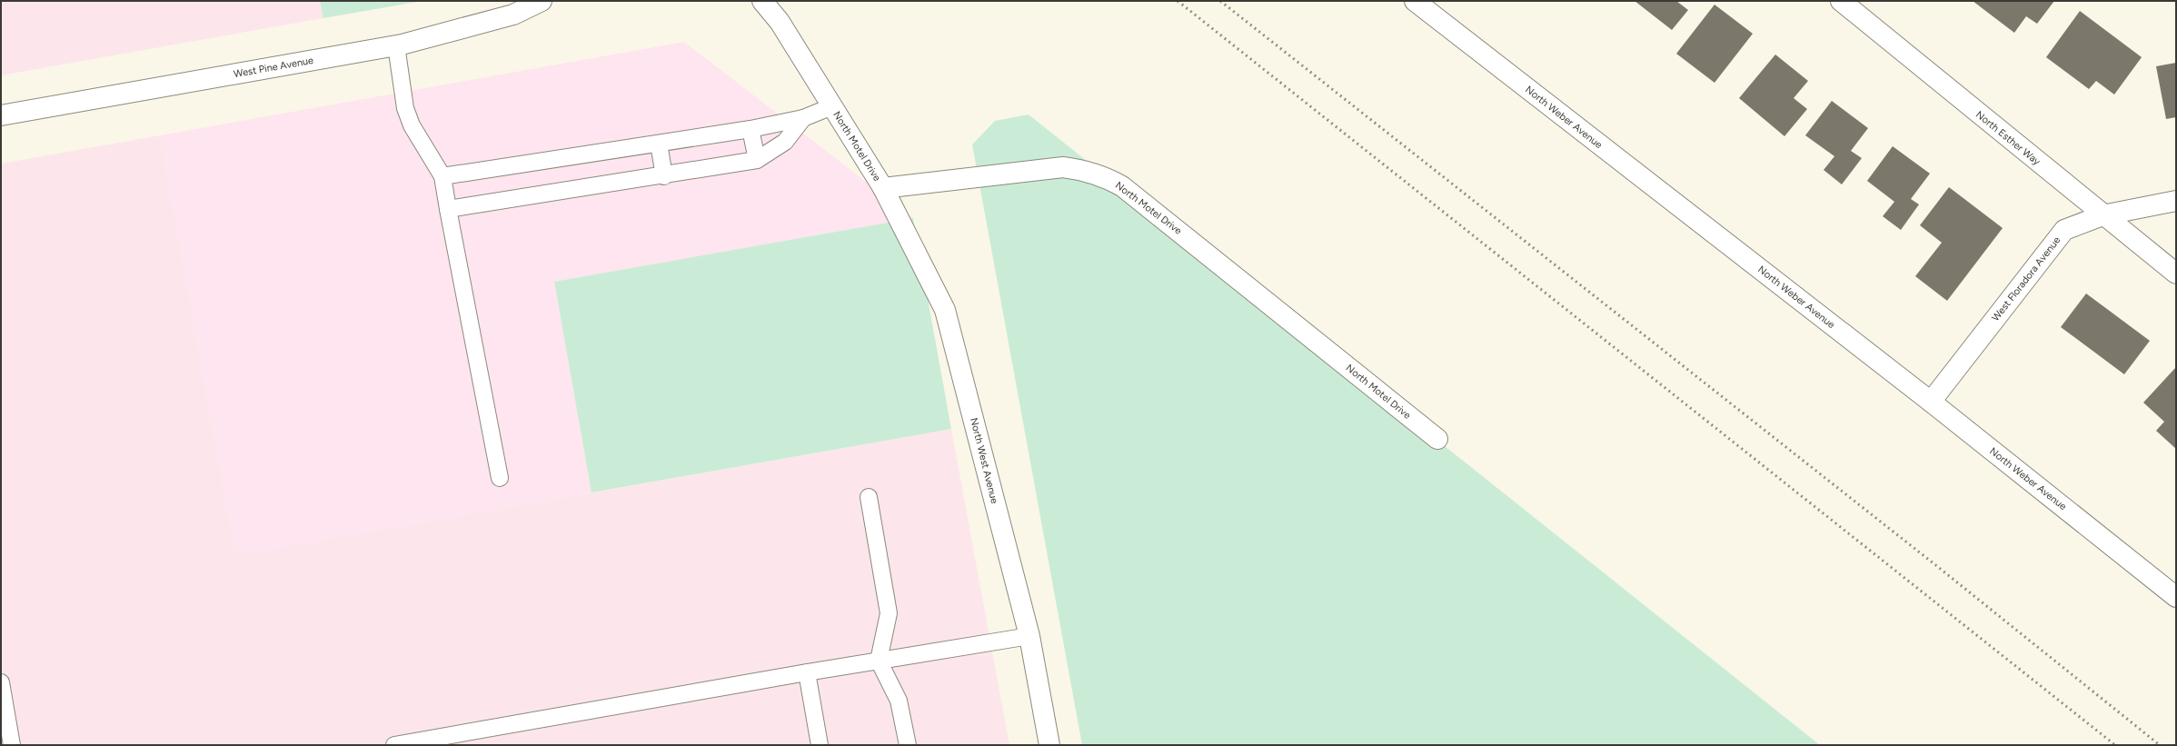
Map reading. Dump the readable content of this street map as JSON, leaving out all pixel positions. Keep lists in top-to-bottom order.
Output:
{
  "streets": {
    "street": [
      "West Pine Avenue",
      "North Weber Avenue",
      "North Esther Way",
      "North Motel Drive",
      "West Floradora Avenue",
      "North West Avenue"
    ]
  },
  "crossings": [
    ["North Weber Avenue", "West Floradora Avenue"],
    ["North Esther Way", "West Floradora Avenue"],
    ["North Motel Drive", "North West Avenue"]
  ]
}
